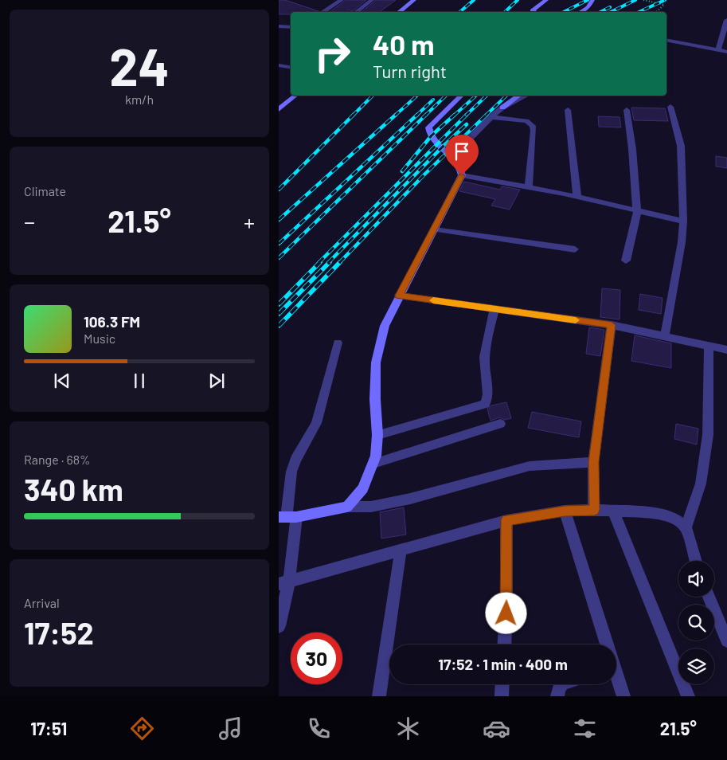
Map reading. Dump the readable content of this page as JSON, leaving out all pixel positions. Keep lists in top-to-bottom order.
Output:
{
  "page": {
    "tile": [
      ["24", "km/h"],
      "Climate",
      ["Range · 68%", "340 km"],
      ["Arrival", "17:52"]
    ],
    "turn": ["40 m", "Turn right"],
    "heat": ["−", "21.5°", "+"],
    "song": ["106.3 FM", "Music"],
    "limit": "30",
    "trip": "17:52 · 1 min · 400 m",
    "tabs": ["17:51", "21.5°"]
  }
}
